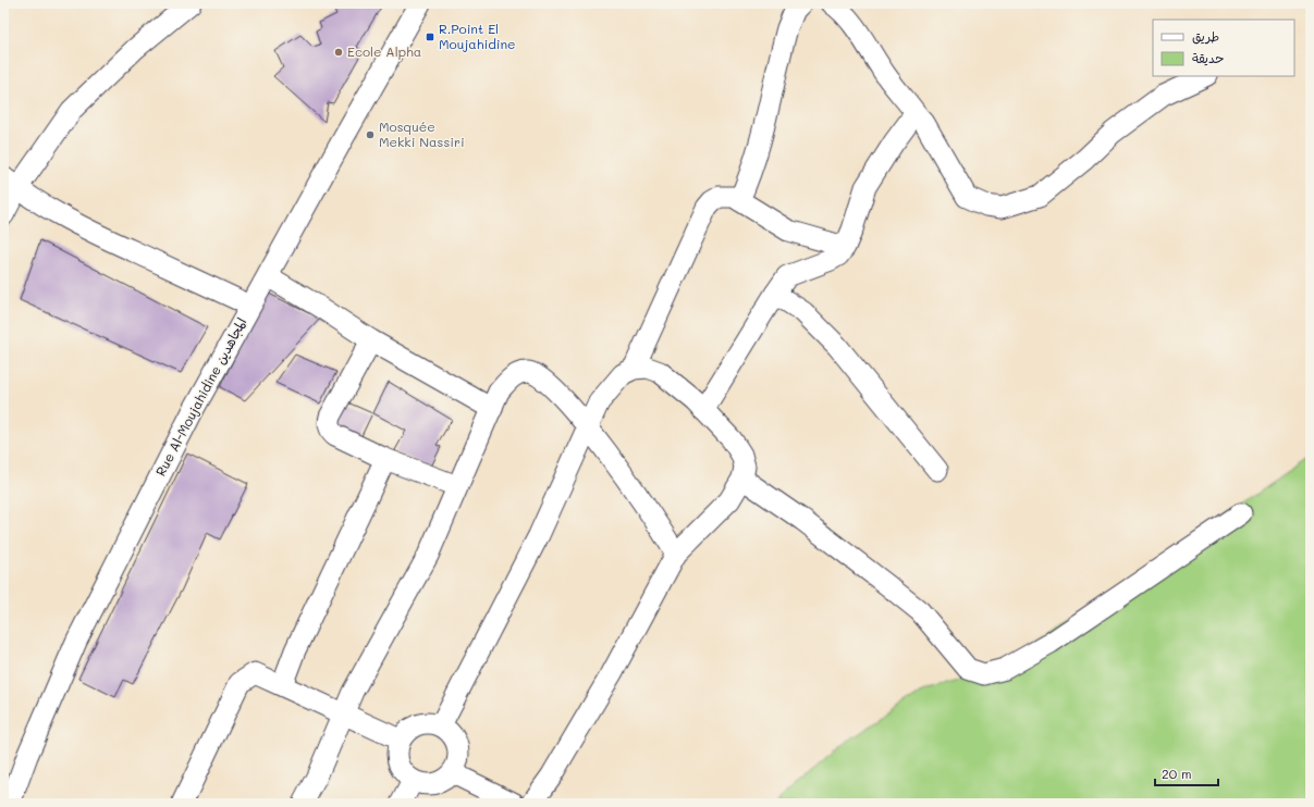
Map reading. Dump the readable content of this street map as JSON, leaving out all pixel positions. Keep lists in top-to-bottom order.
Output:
{
  "streets": {
    "street": ["Rue Al-Moujahidine المجاهدين"]
  },
  "places": {
    "transit": ["R.Point El Moujahidine"],
    "other": ["Ecole Alpha", "Mosquée Mekki Nassiri"]
  },
  "legend": ["طريق", "حديقة"],
  "scale_bar": "20 m"
}
